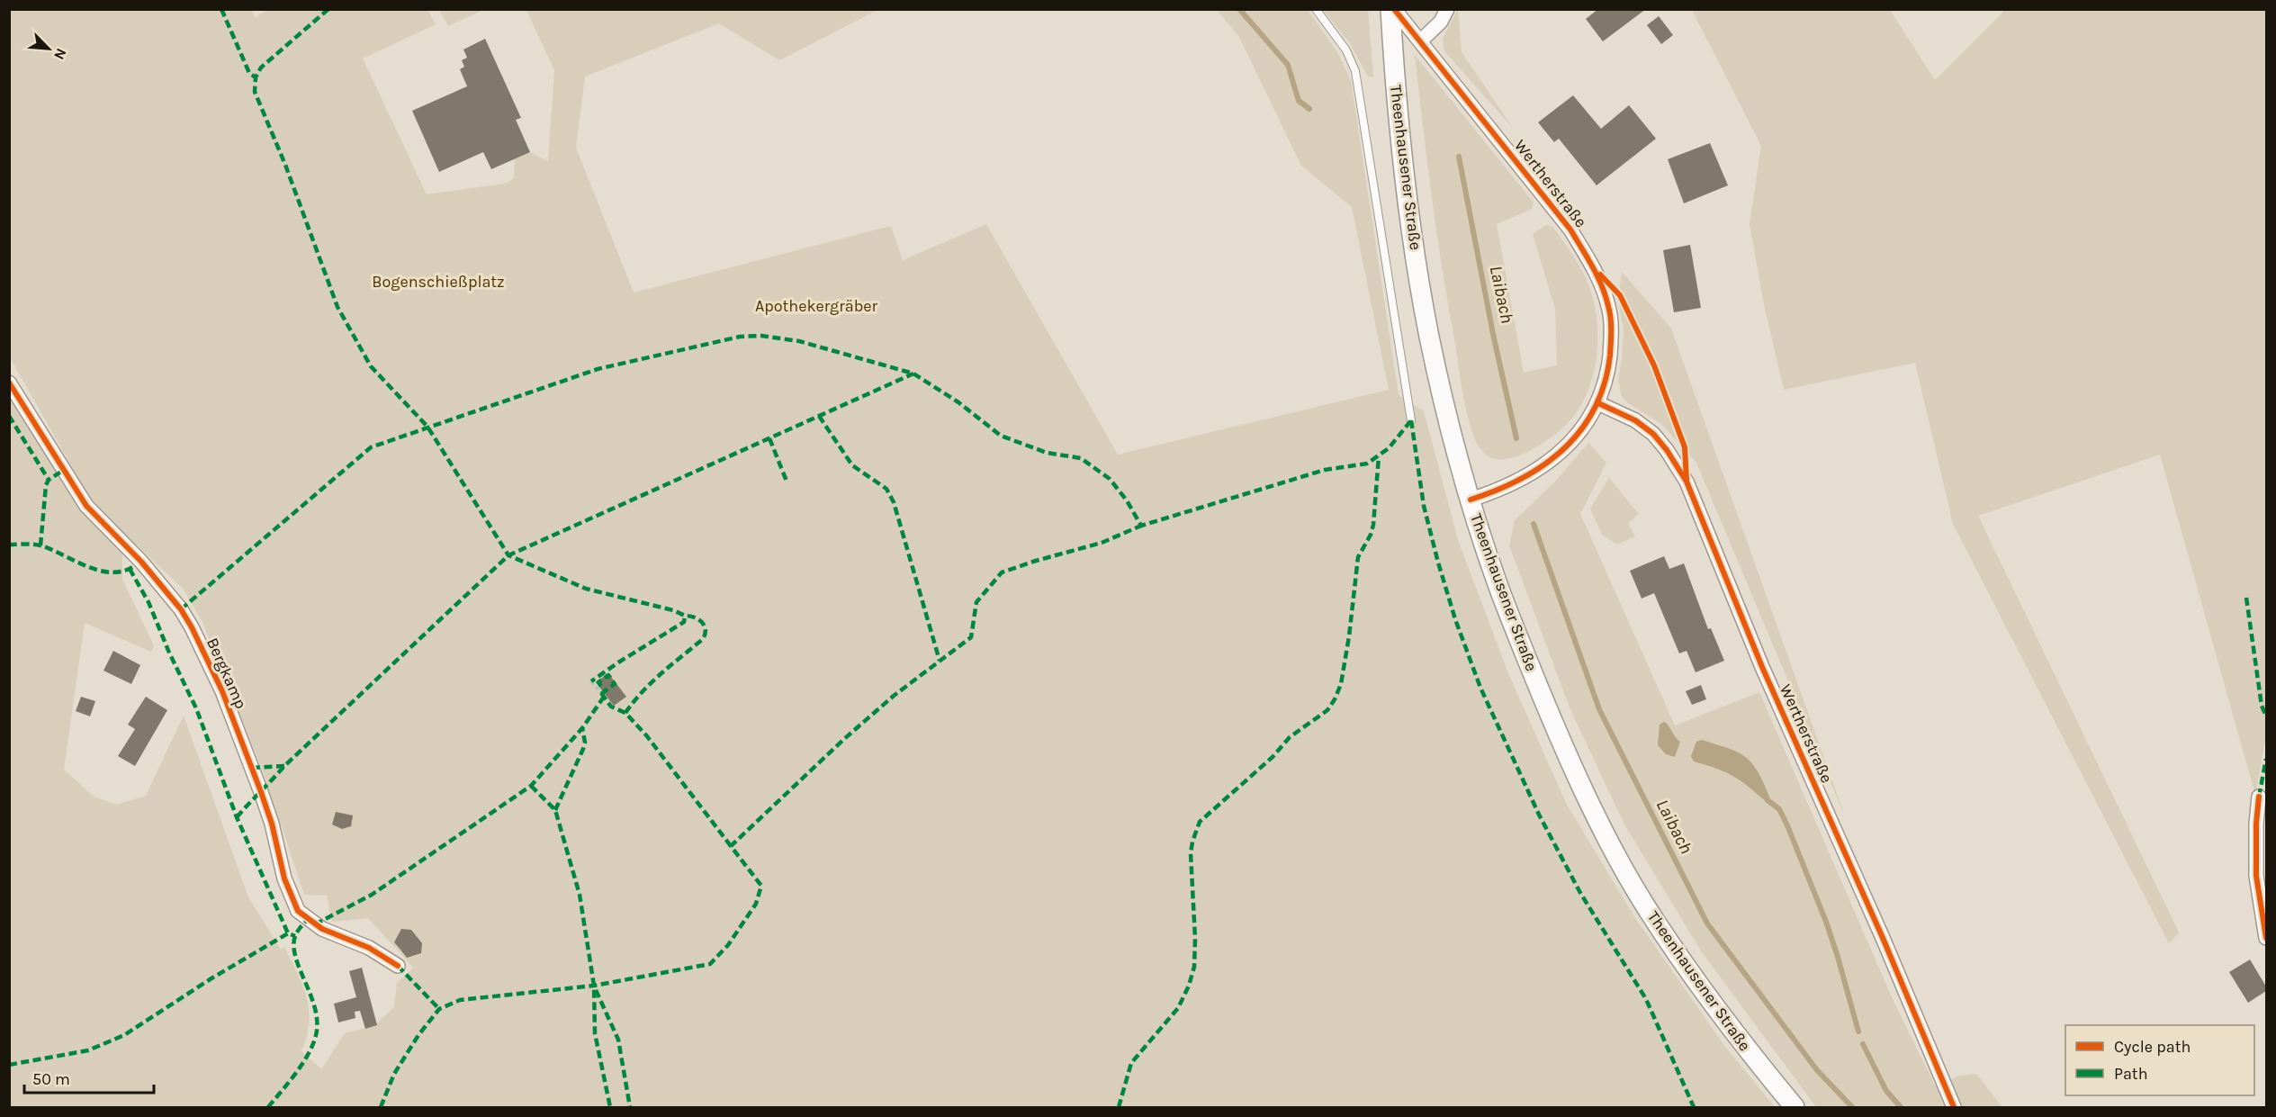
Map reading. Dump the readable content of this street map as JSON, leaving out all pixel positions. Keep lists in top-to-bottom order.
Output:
{
  "streets": {
    "main road": ["Theenhausener Straße"],
    "street": ["Wertherstraße", "Bergkamp"]
  },
  "crossings": [
    ["Theenhausener Straße", "Wertherstraße"]
  ],
  "water": ["Laibach"],
  "parks": ["Bogenschießplatz", "Apothekergräber"],
  "legend": ["Cycle path", "Path"],
  "scale_bar": "50 m",
  "north": "bottom right"
}
